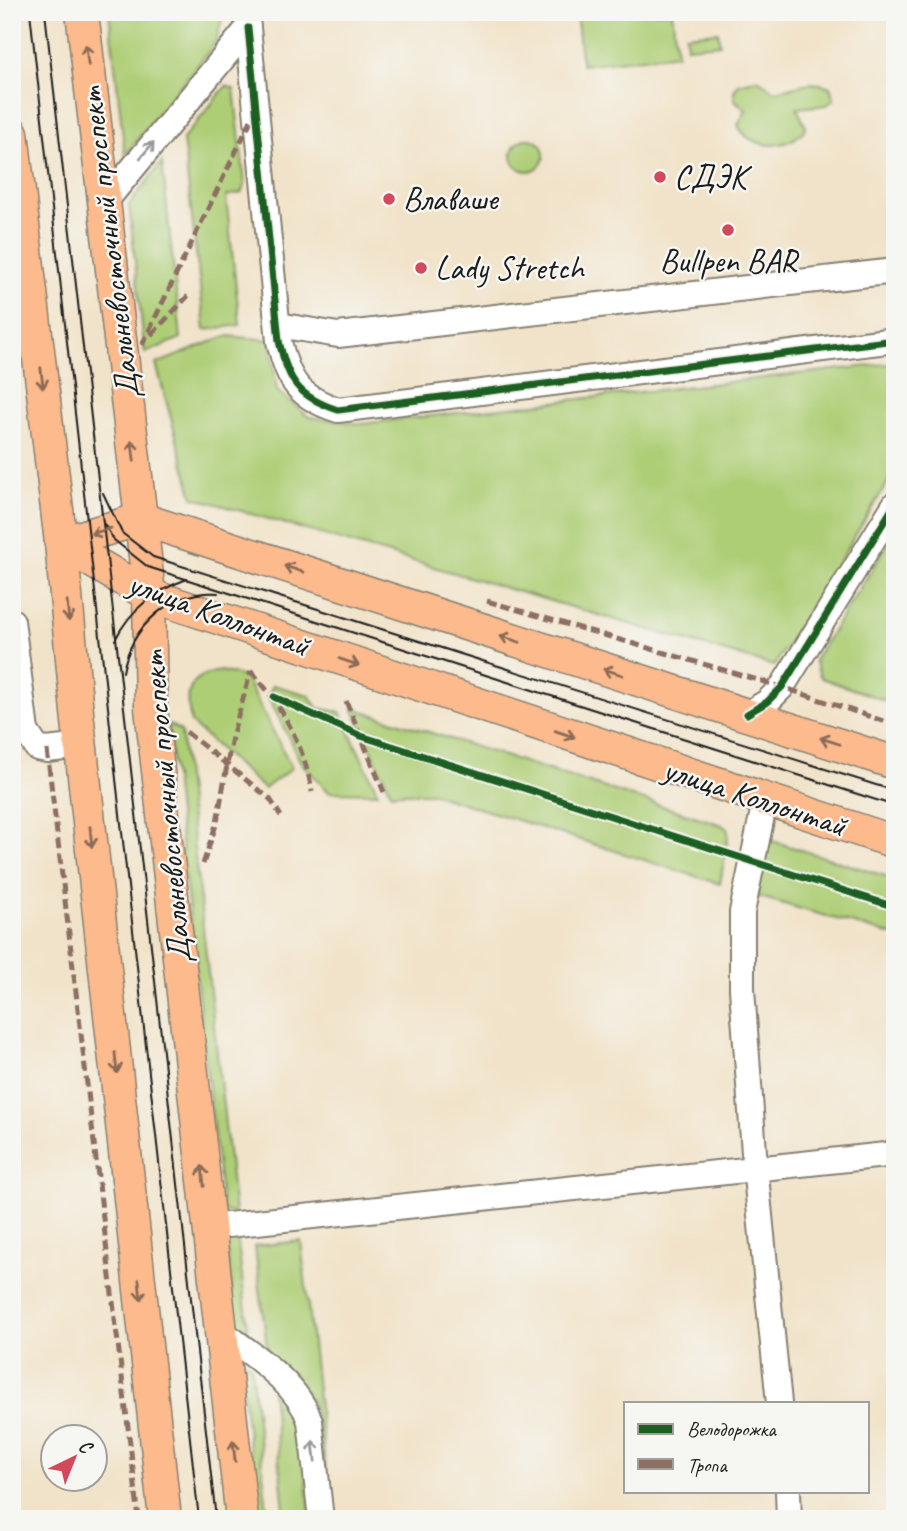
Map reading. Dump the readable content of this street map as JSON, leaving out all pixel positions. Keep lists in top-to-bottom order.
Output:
{
  "streets": {
    "main road": ["Дальневосточный проспект", "улица Коллонтай"]
  },
  "crossings": [
    ["Дальневосточный проспект", "улица Коллонтай"]
  ],
  "places": [
    "СДЭК",
    "Влаваше",
    "Bullpen BAR",
    "Lady Stretch"
  ],
  "legend": ["Велодорожка", "Тропа"],
  "north": "top right"
}
